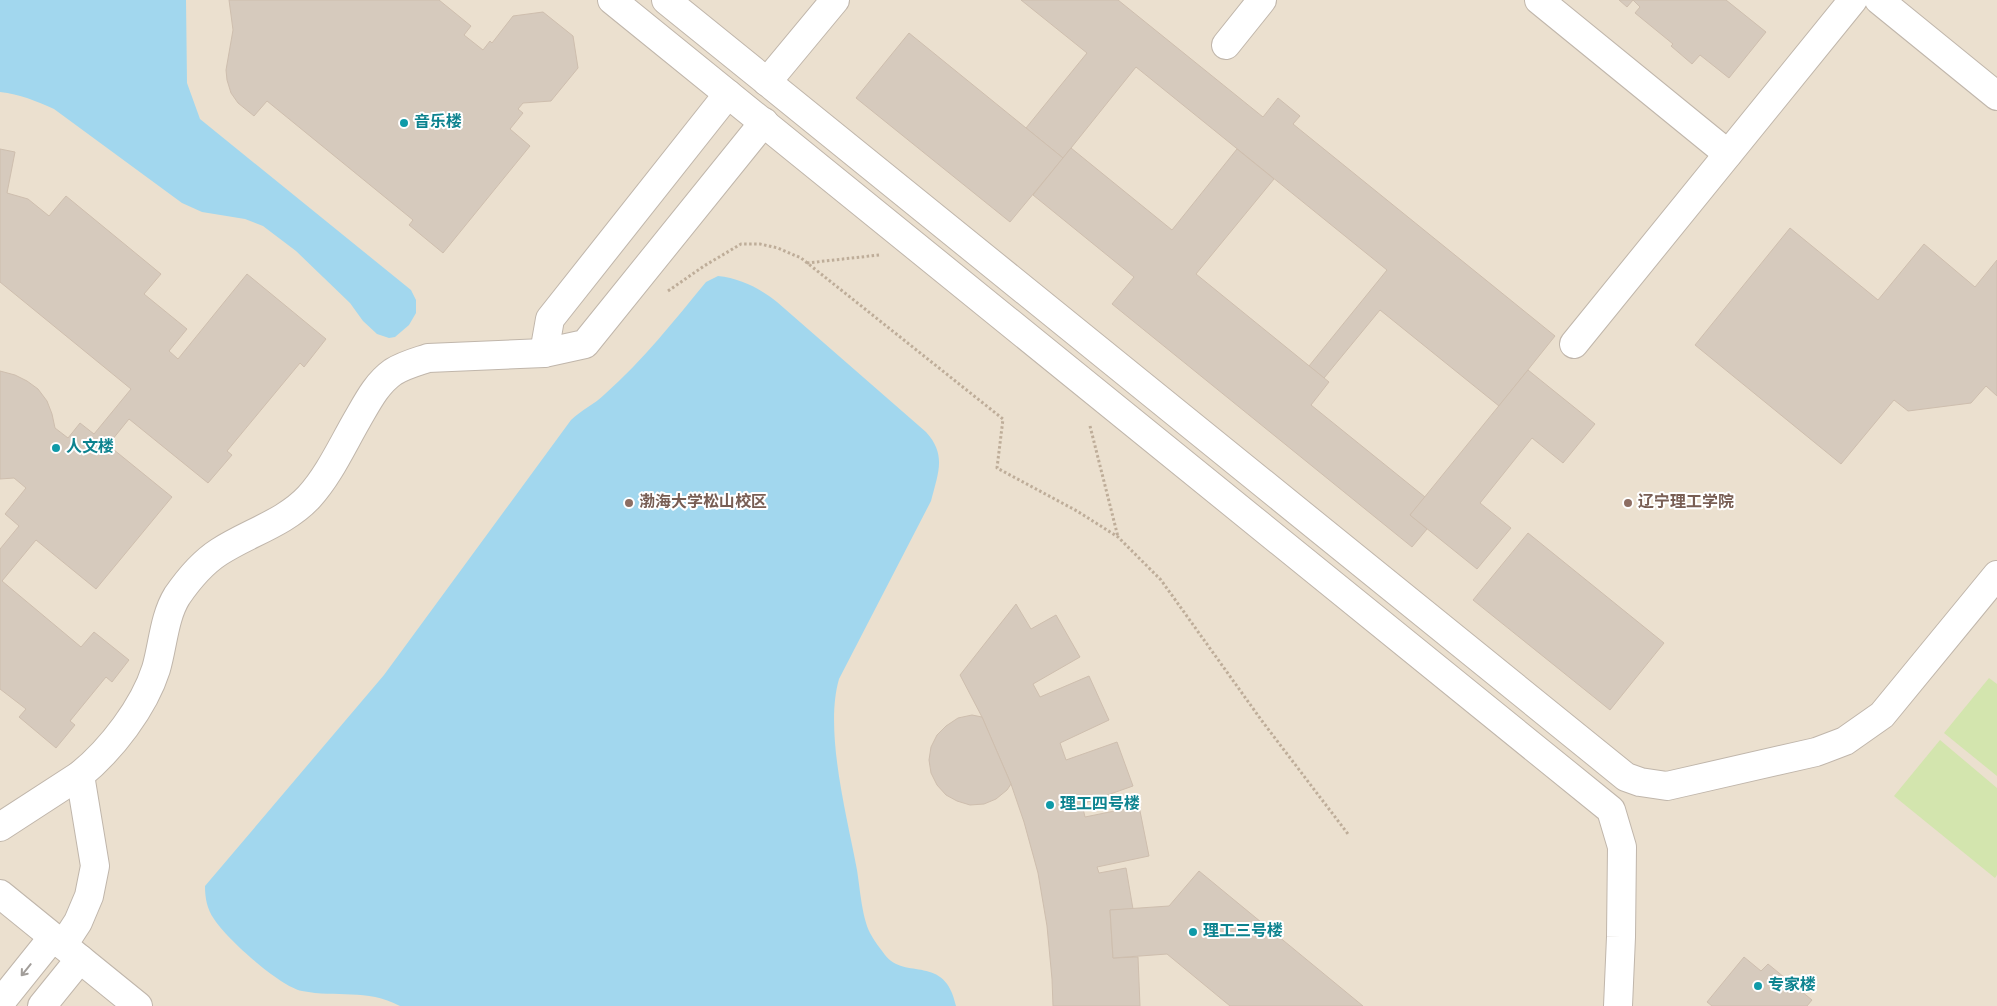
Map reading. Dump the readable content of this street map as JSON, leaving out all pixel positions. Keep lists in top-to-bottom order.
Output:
{
  "places": [
    "音乐楼",
    "人文楼",
    "渤海大学松山校区",
    "辽宁理工学院",
    "理工四号楼",
    "理工三号楼",
    "专家楼"
  ]
}
